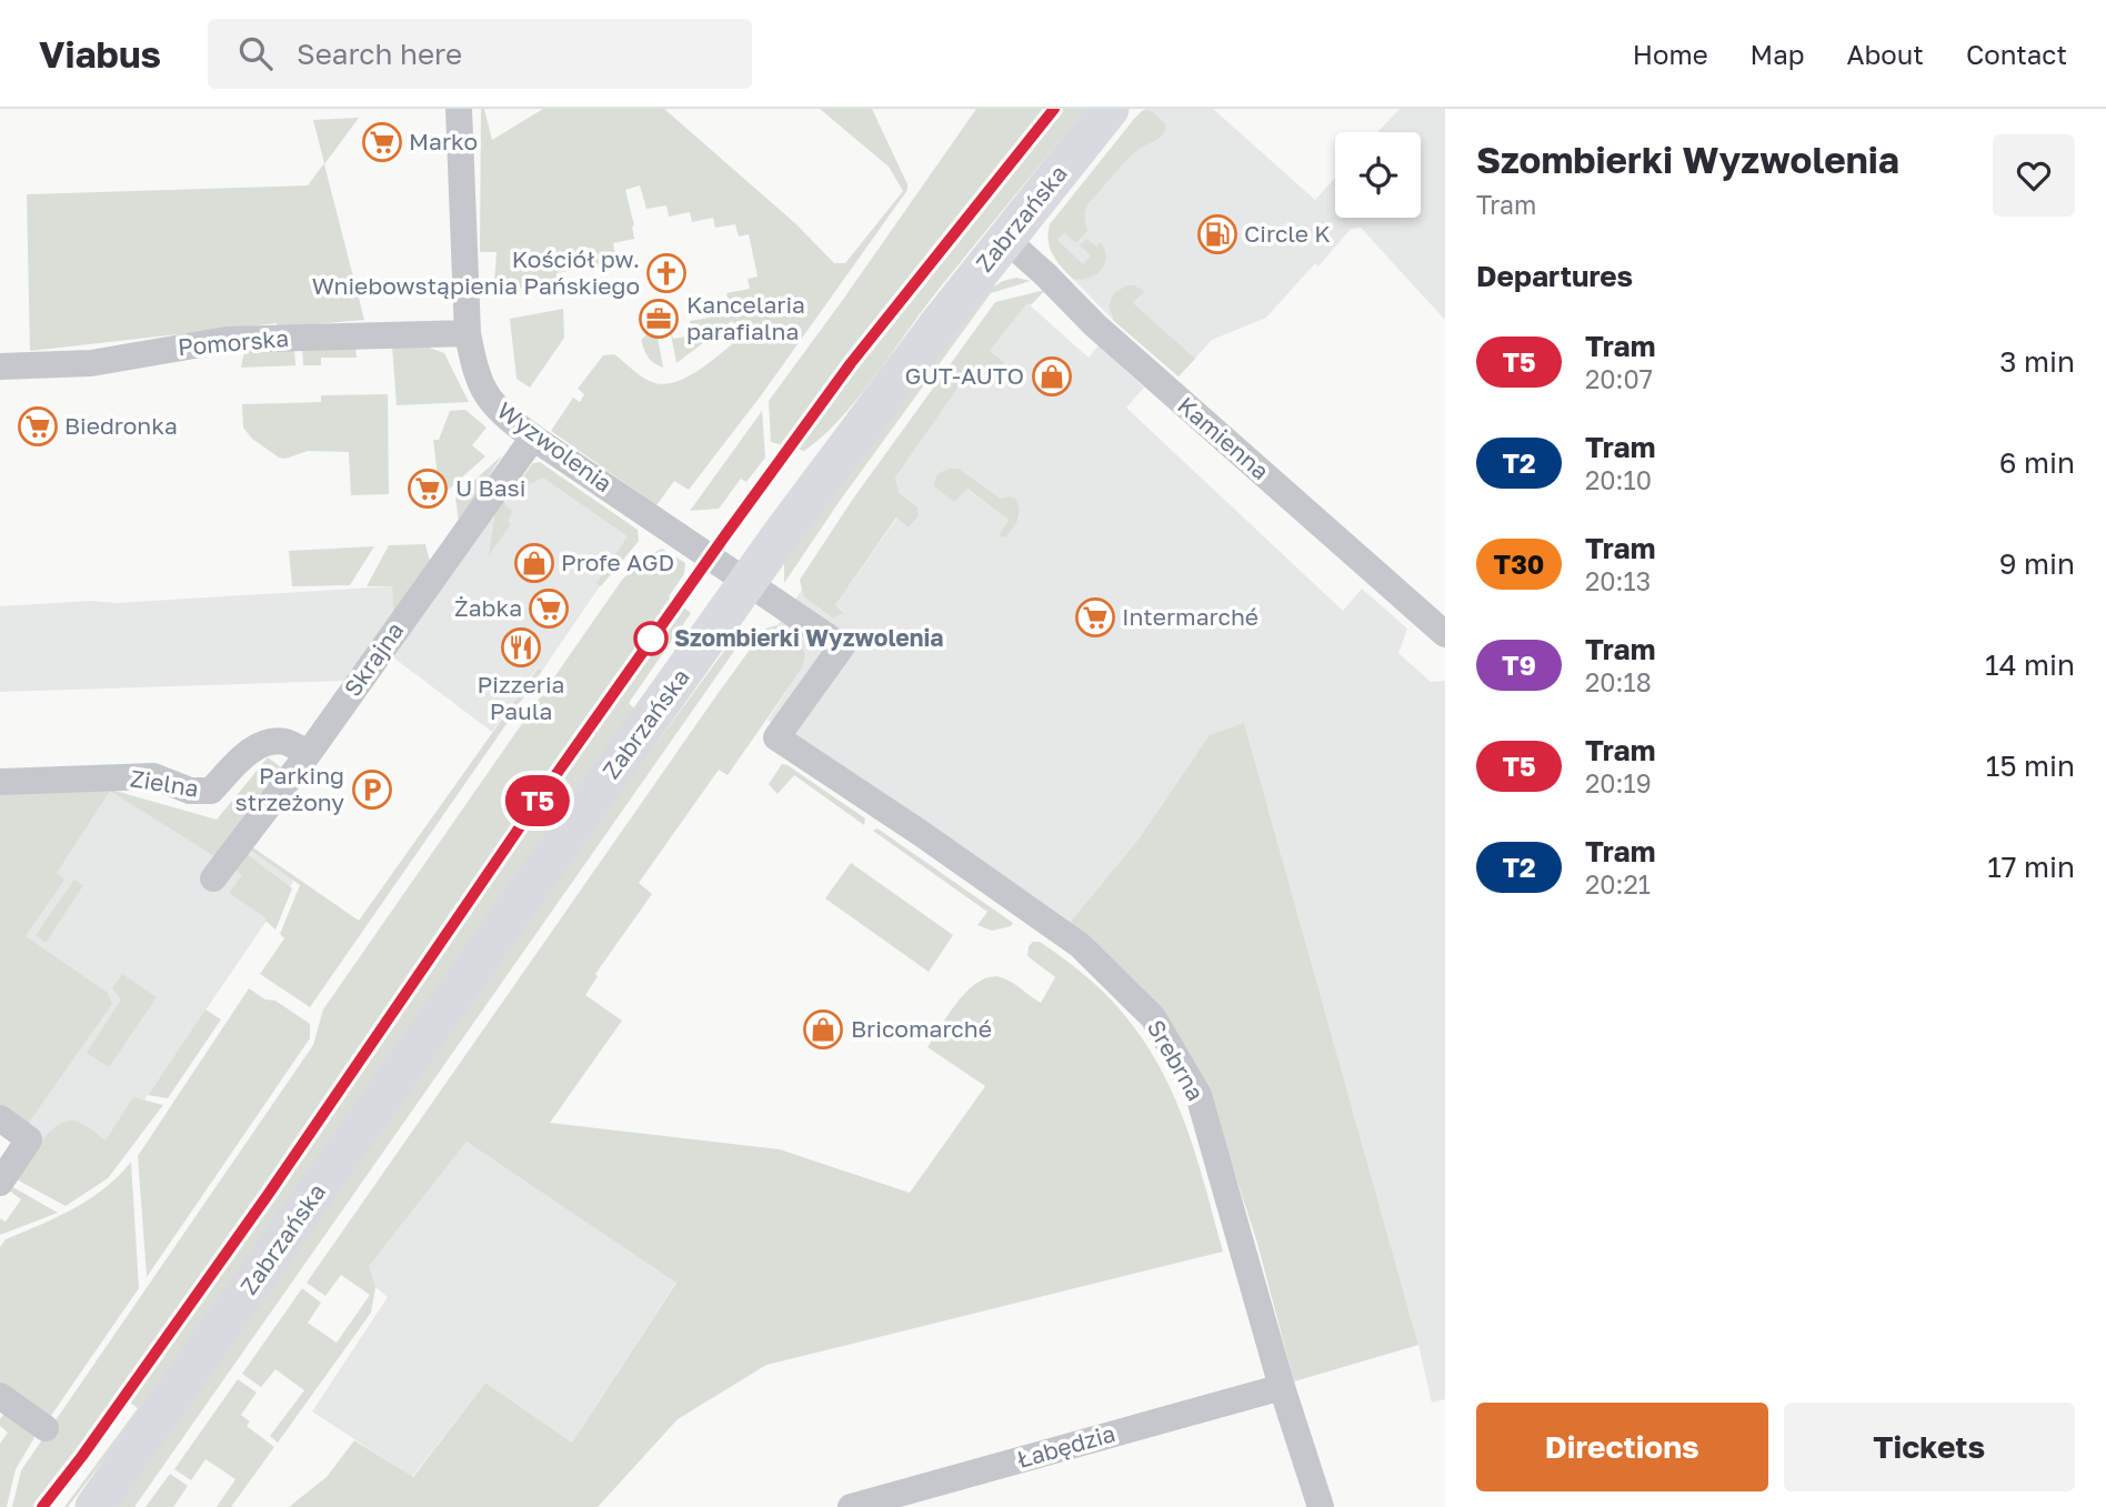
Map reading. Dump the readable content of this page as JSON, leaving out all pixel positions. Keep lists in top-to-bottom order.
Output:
{
  "streets": {
    "main road": ["Zabrzańska"],
    "street": [
      "Pomorska",
      "Kamienna",
      "Wyzwolenia",
      "Skrajna",
      "Zielna",
      "Srebrna",
      "Łabędzia"
    ]
  },
  "crossings": [
    ["Zabrzańska", "Kamienna"],
    ["Zabrzańska", "Wyzwolenia"],
    ["Pomorska", "Wyzwolenia"],
    ["Wyzwolenia", "Skrajna"],
    ["Wyzwolenia", "Srebrna"],
    ["Skrajna", "Zielna"],
    ["Srebrna", "Łabędzia"]
  ],
  "places": {
    "supermarket": [
      "Marko",
      "Biedronka",
      "U Basi",
      "Żabka",
      "Intermarché"
    ],
    "fuel station": ["Circle K"],
    "church": ["Kościół pw. Wniebowstąpienia Pańskiego"],
    "office": ["Kancelaria parafialna"],
    "shop": ["GUT-AUTO", "Profe AGD", "Bricomarché"],
    "other": ["Szombierki Wyzwolenia"],
    "restaurant": ["Pizzeria Paula"],
    "parking": ["Parking strzeżony"]
  },
  "lines": ["tram line T5"],
  "page": {
    "header": "Viabus",
    "search": "Search here",
    "nav": [
      "Home",
      "Map",
      "About",
      "Contact"
    ],
    "on_map": "T5",
    "heading": [
      ["Szombierki Wyzwolenia", "Tram"],
      "Departures"
    ],
    "list": [
      {
        "mark": "T5",
        "name": "Tram",
        "note": "20:07",
        "value": "3 min"
      },
      {
        "mark": "T2",
        "name": "Tram",
        "note": "20:10",
        "value": "6 min"
      },
      {
        "mark": "T30",
        "name": "Tram",
        "note": "20:13",
        "value": "9 min"
      },
      {
        "mark": "T9",
        "name": "Tram",
        "note": "20:18",
        "value": "14 min"
      },
      {
        "mark": "T5",
        "name": "Tram",
        "note": "20:19",
        "value": "15 min"
      },
      {
        "mark": "T2",
        "name": "Tram",
        "note": "20:21",
        "value": "17 min"
      }
    ],
    "buttons": ["Directions", "Tickets"]
  }
}
